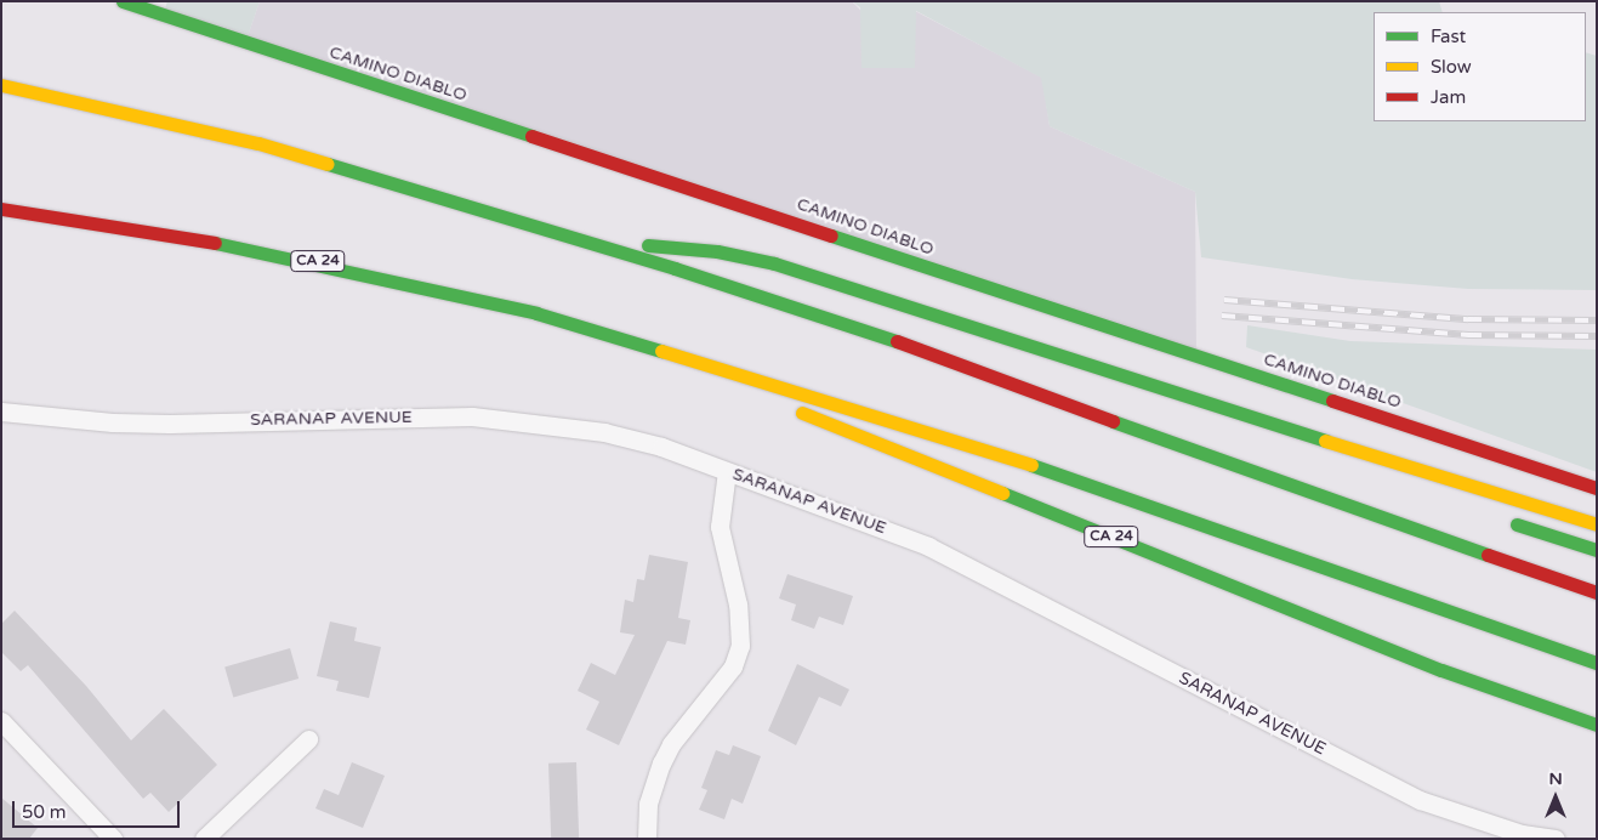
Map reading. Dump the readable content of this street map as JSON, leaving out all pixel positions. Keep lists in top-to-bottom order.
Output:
{
  "streets": {
    "main road": ["CAMINO DIABLO", "CA 24"],
    "street": ["SARANAP AVENUE"]
  },
  "legend": ["Fast", "Slow", "Jam"],
  "scale_bar": "50 m",
  "north": "top"
}
